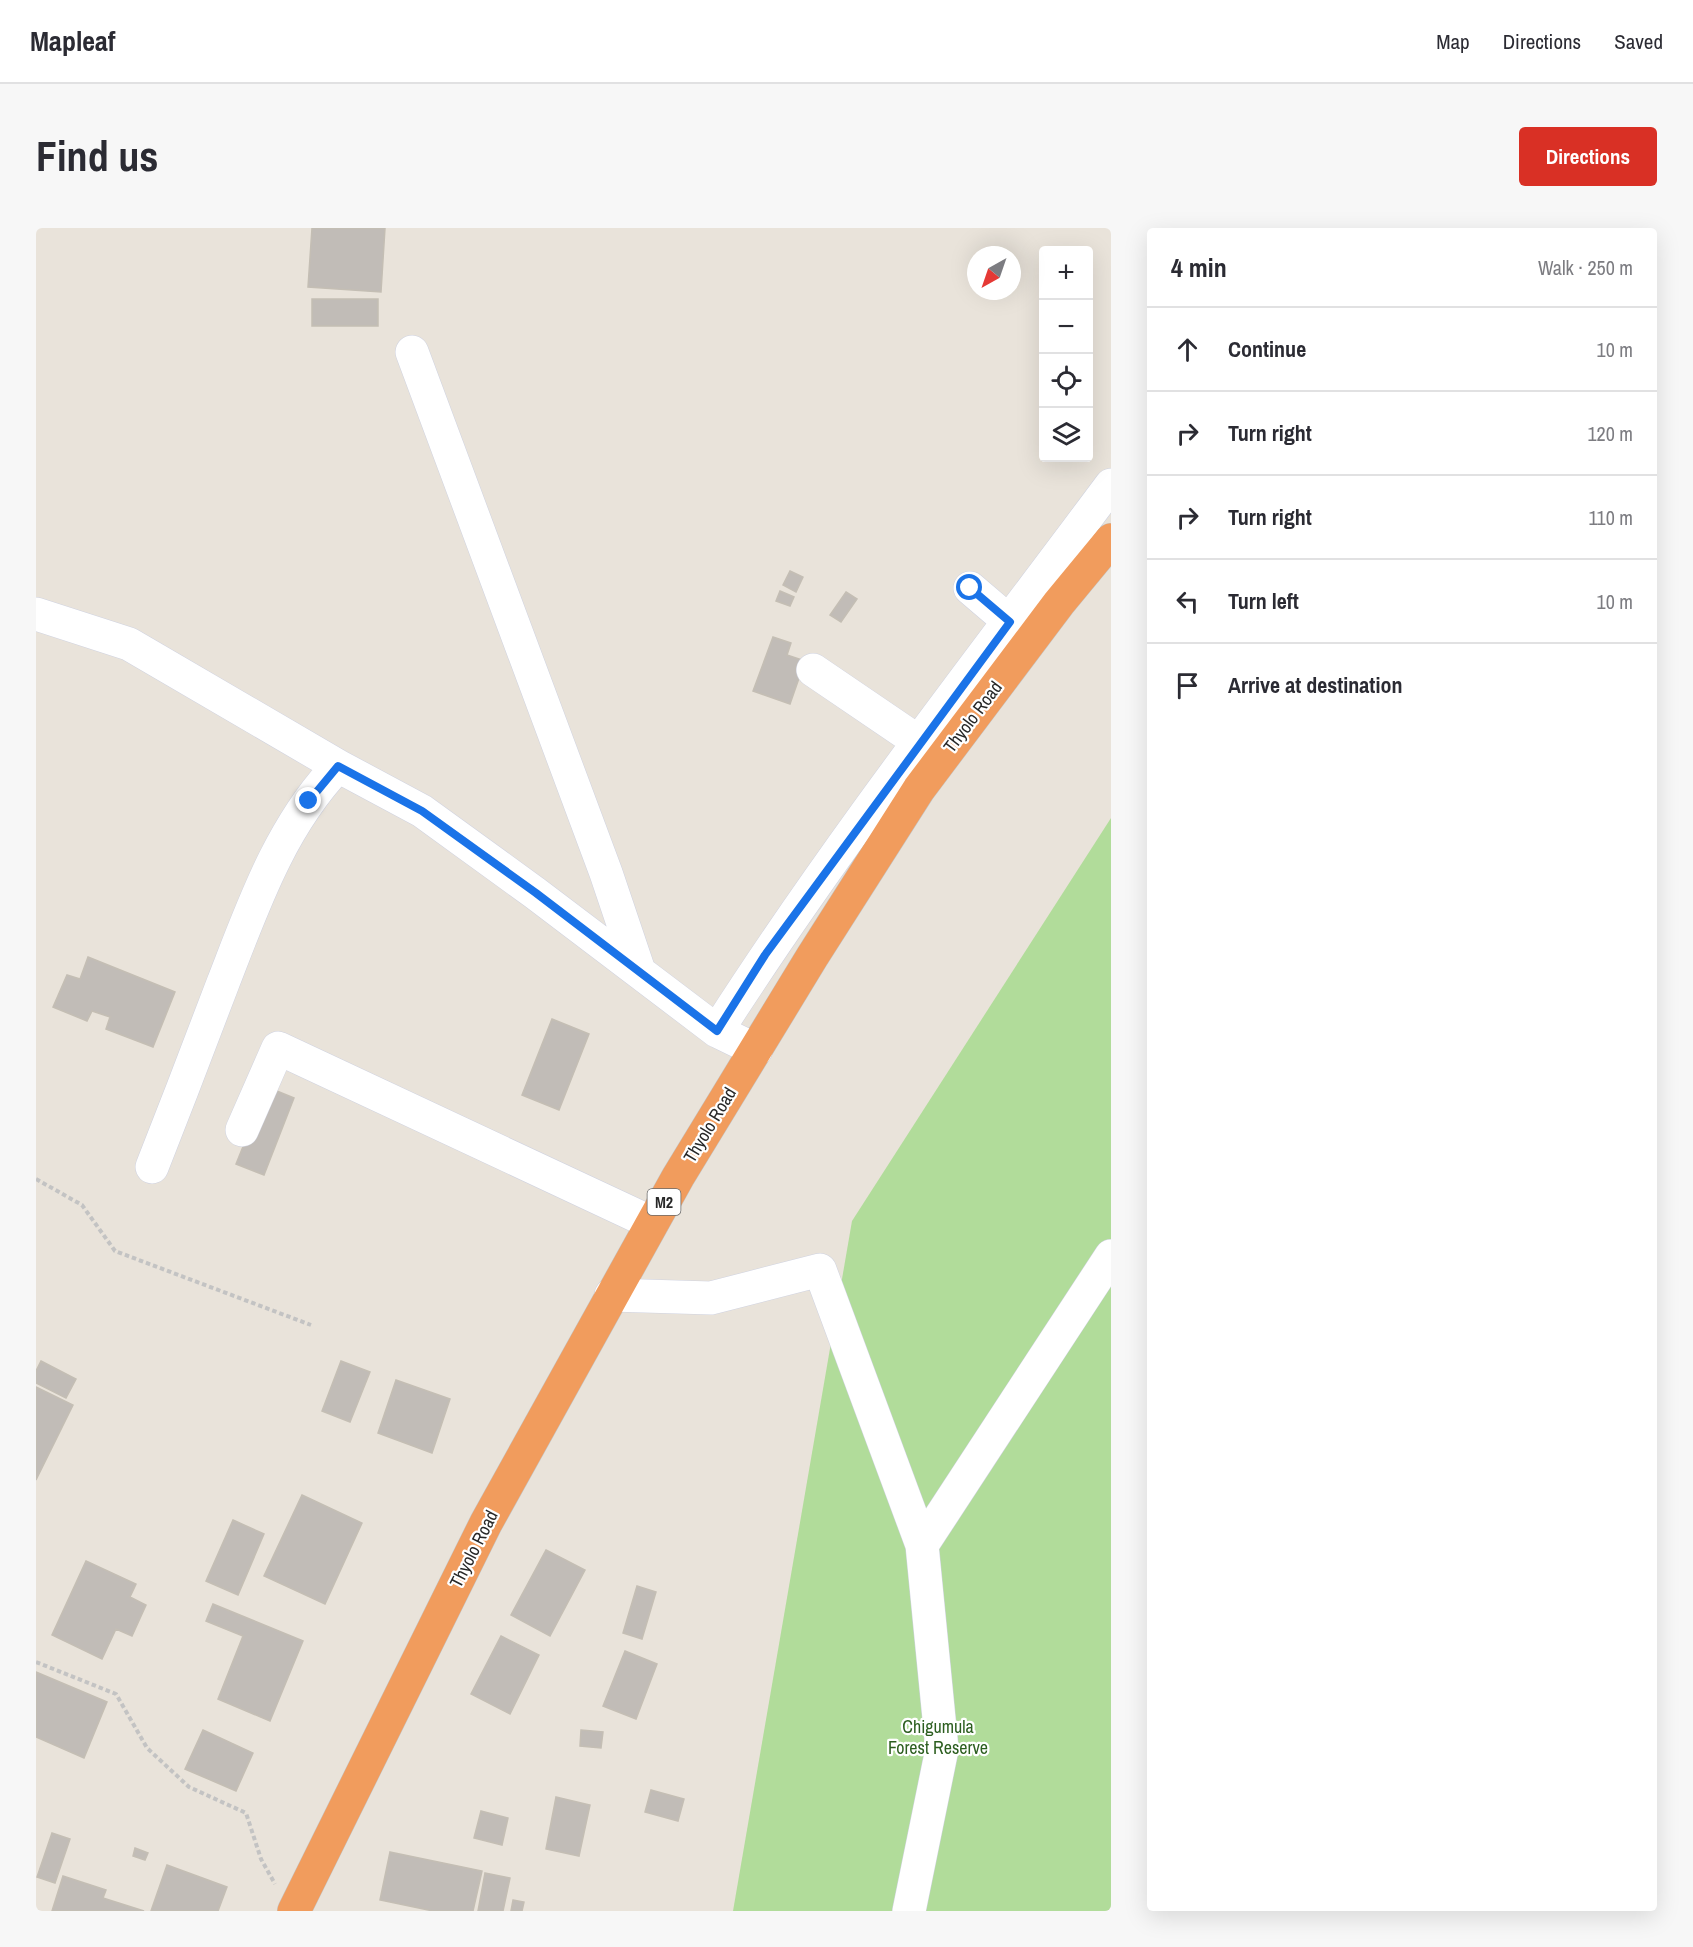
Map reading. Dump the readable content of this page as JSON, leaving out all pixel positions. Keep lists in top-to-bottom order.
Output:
{
  "streets": {
    "highway": ["Thyolo Road", "M2"]
  },
  "parks": ["Chigumula Forest Reserve"],
  "north": "bottom left",
  "page": {
    "header": "Mapleaf",
    "nav": ["Map", "Directions", "Saved"],
    "buttons": "Directions",
    "title": "Find us",
    "heading": ["4 min", "Walk · 250 m"],
    "map_buttons": ["+", "−"],
    "list": [
      ["Continue", "10 m"],
      ["Turn right", "120 m"],
      ["Turn right", "110 m"],
      ["Turn left", "10 m"],
      "Arrive at destination"
    ]
  }
}
